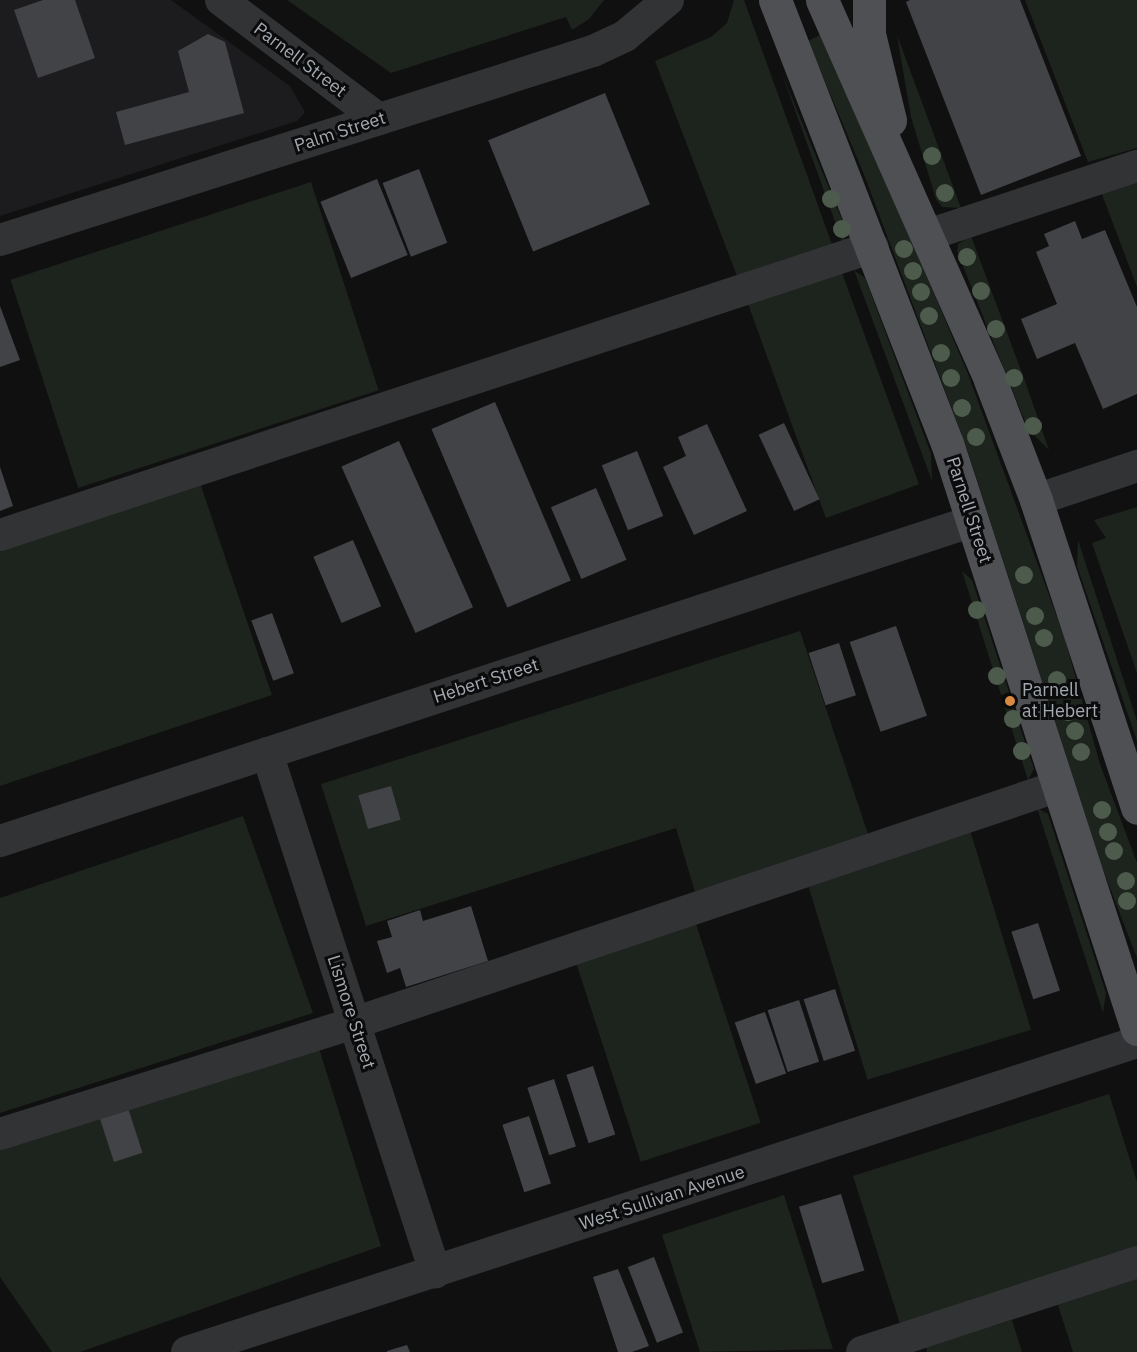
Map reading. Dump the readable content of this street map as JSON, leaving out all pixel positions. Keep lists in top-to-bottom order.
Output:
{
  "streets": {
    "main road": ["Parnell Street"],
    "street": [
      "Palm Street",
      "Hebert Street",
      "Lismore Street",
      "West Sullivan Avenue"
    ]
  },
  "crossings": [
    ["Parnell Street", "Palm Street"],
    ["Parnell Street", "Hebert Street"],
    ["Hebert Street", "Lismore Street"],
    ["Lismore Street", "West Sullivan Avenue"]
  ],
  "places": ["Parnell at Hebert"]
}
